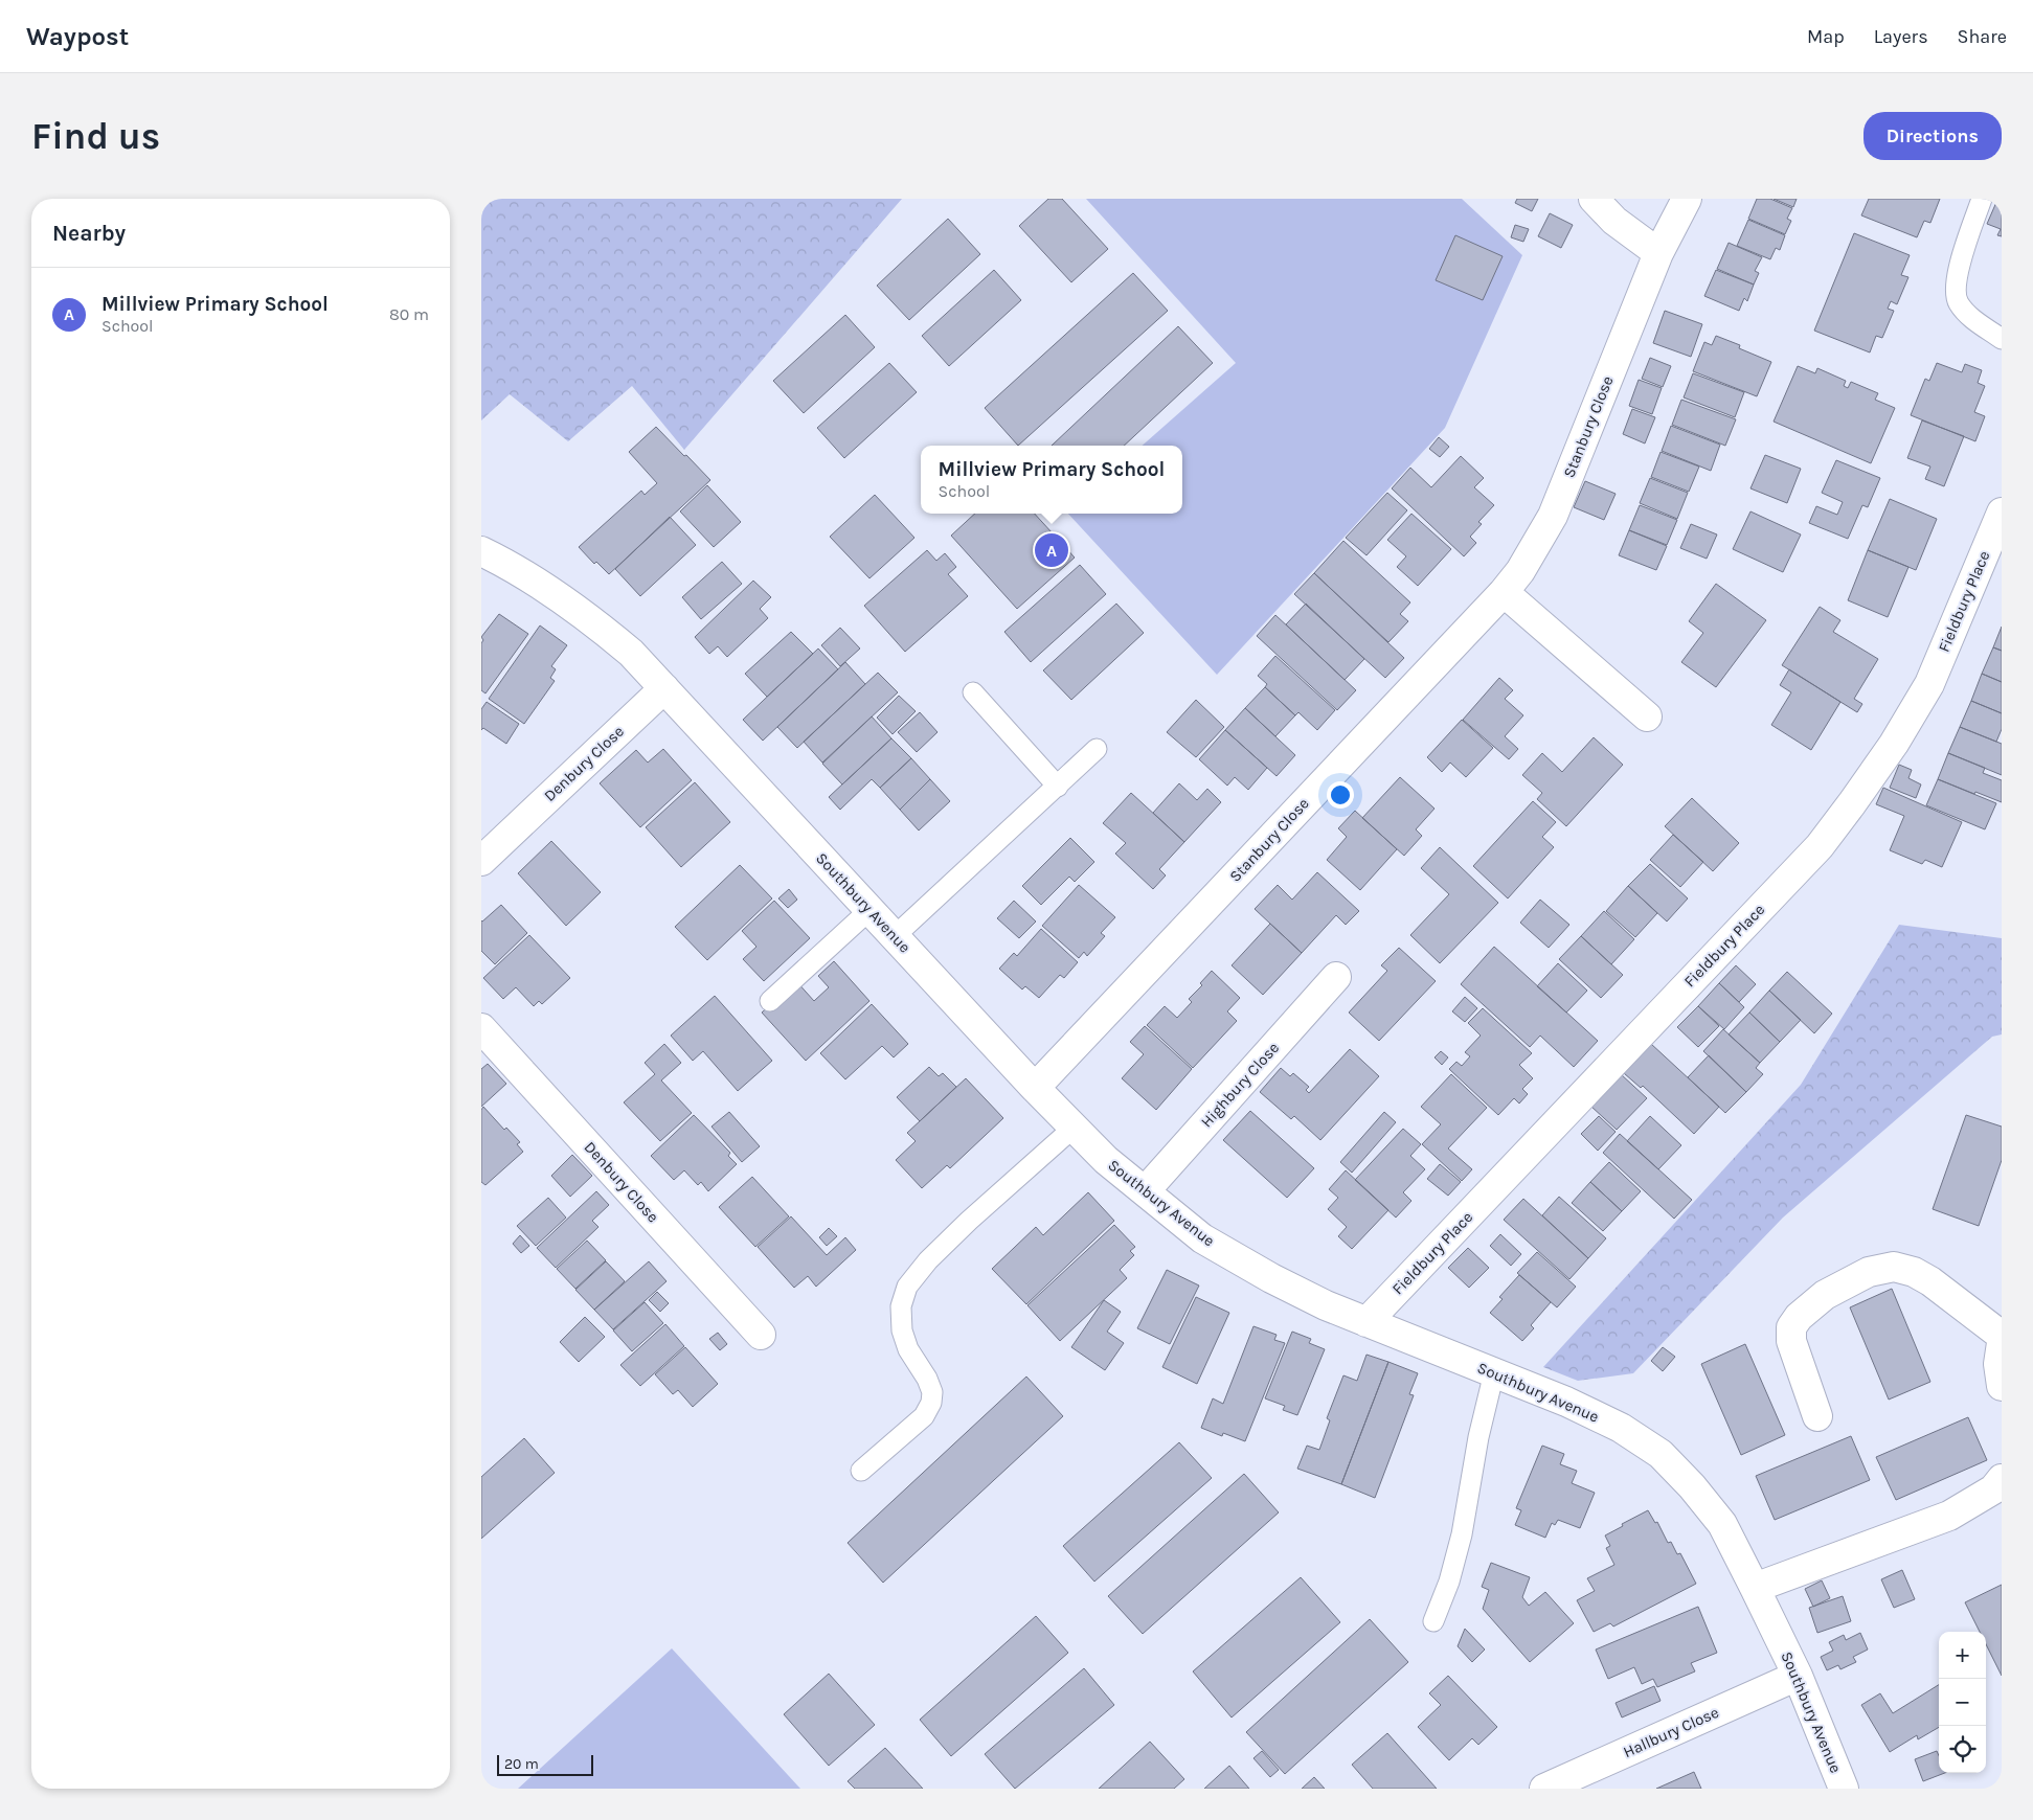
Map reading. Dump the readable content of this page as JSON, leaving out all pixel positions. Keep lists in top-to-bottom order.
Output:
{
  "streets": {
    "street": [
      "Stanbury Close",
      "Fieldbury Place",
      "Denbury Close",
      "Southbury Avenue",
      "Highbury Close",
      "Hallbury Close"
    ]
  },
  "crossings": [
    ["Stanbury Close", "Southbury Avenue"],
    ["Fieldbury Place", "Southbury Avenue"],
    ["Denbury Close", "Southbury Avenue"],
    ["Southbury Avenue", "Highbury Close"],
    ["Southbury Avenue", "Hallbury Close"]
  ],
  "scale_bar": "20 m",
  "page": {
    "header": "Waypost",
    "nav": ["Map", "Layers", "Share"],
    "buttons": "Directions",
    "title": "Find us",
    "heading": "Nearby",
    "list": [
      {
        "mark": "A",
        "name": "Millview Primary School",
        "note": "School",
        "value": "80 m"
      }
    ],
    "popup": ["Millview Primary School", "School"],
    "pins": "A",
    "map_buttons": ["+", "−"],
    "scale": "20 m"
  }
}
